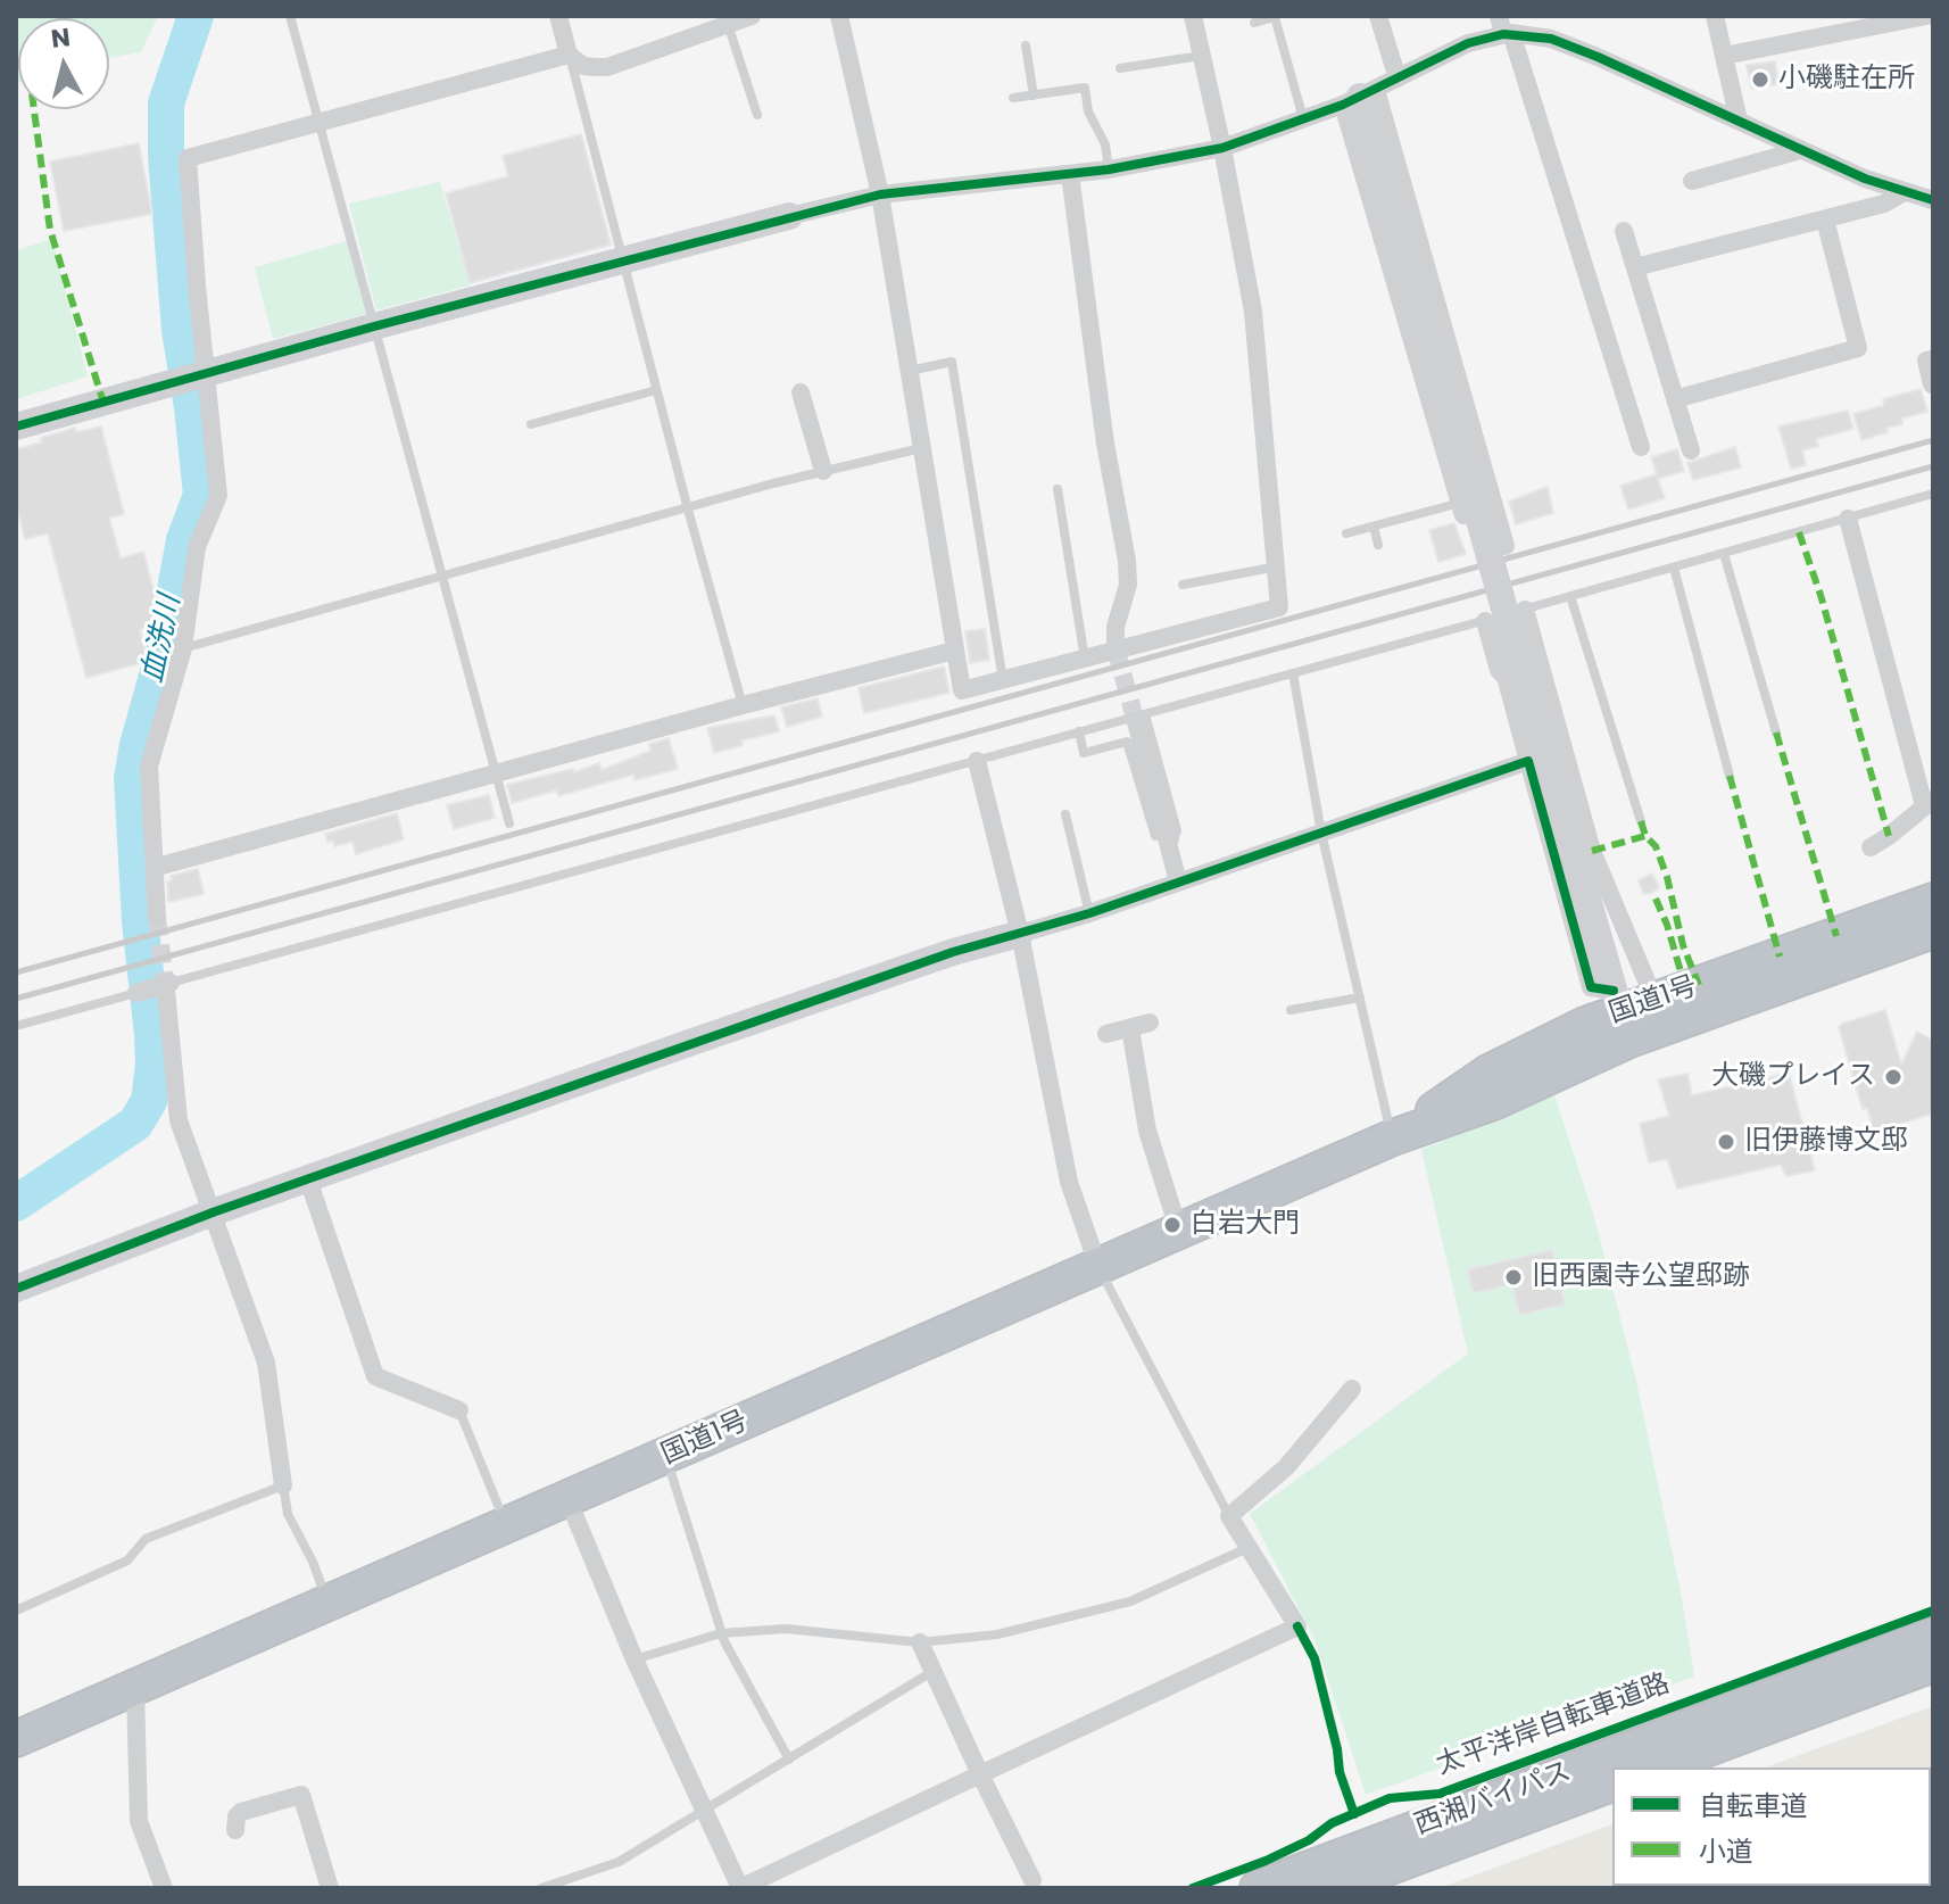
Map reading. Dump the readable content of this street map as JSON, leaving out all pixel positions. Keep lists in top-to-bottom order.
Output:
{
  "streets": {
    "highway": ["国道1号", "西湘バイパス"],
    "cycle path": ["太平洋岸自転車道路"]
  },
  "water": ["血洗川"],
  "places": [
    "小磯駐在所",
    "大磯プレイス",
    "旧伊藤博文邸",
    "白岩大門",
    "旧西園寺公望邸跡"
  ],
  "legend": ["自転車道", "小道"],
  "north": "top"
}
